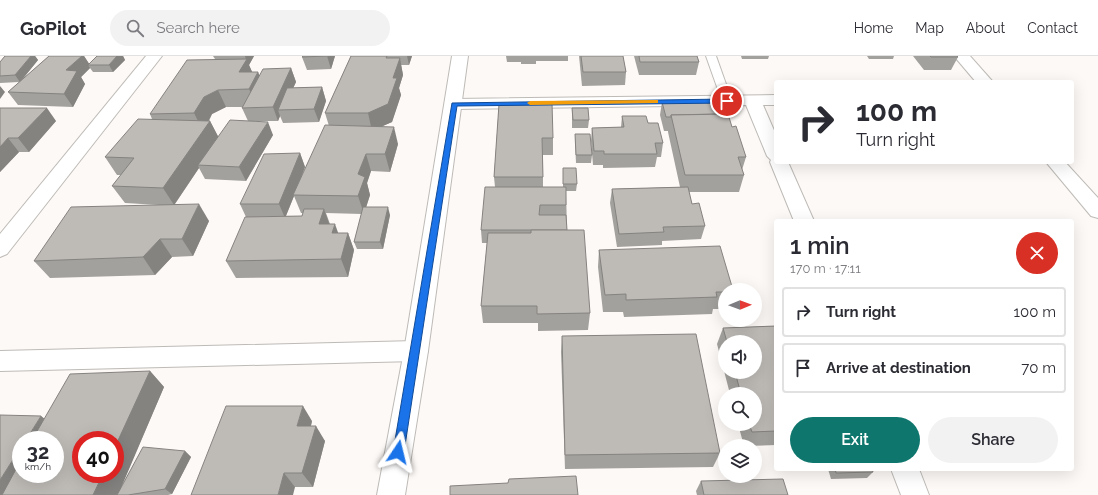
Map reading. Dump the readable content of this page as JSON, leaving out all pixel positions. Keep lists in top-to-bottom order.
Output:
{
  "north": "right",
  "page": {
    "header": "GoPilot",
    "search": "Search here",
    "nav": [
      "Home",
      "Map",
      "About",
      "Contact"
    ],
    "turn": ["100 m", "Turn right"],
    "heading": ["1 min", "170 m · 17:11"],
    "list": [
      {
        "name": "Turn right",
        "value": "100 m"
      },
      {
        "name": "Arrive at destination",
        "value": "70 m"
      }
    ],
    "buttons": ["Exit", "Share"],
    "speed": "32 km/h",
    "limit": "40"
  }
}
